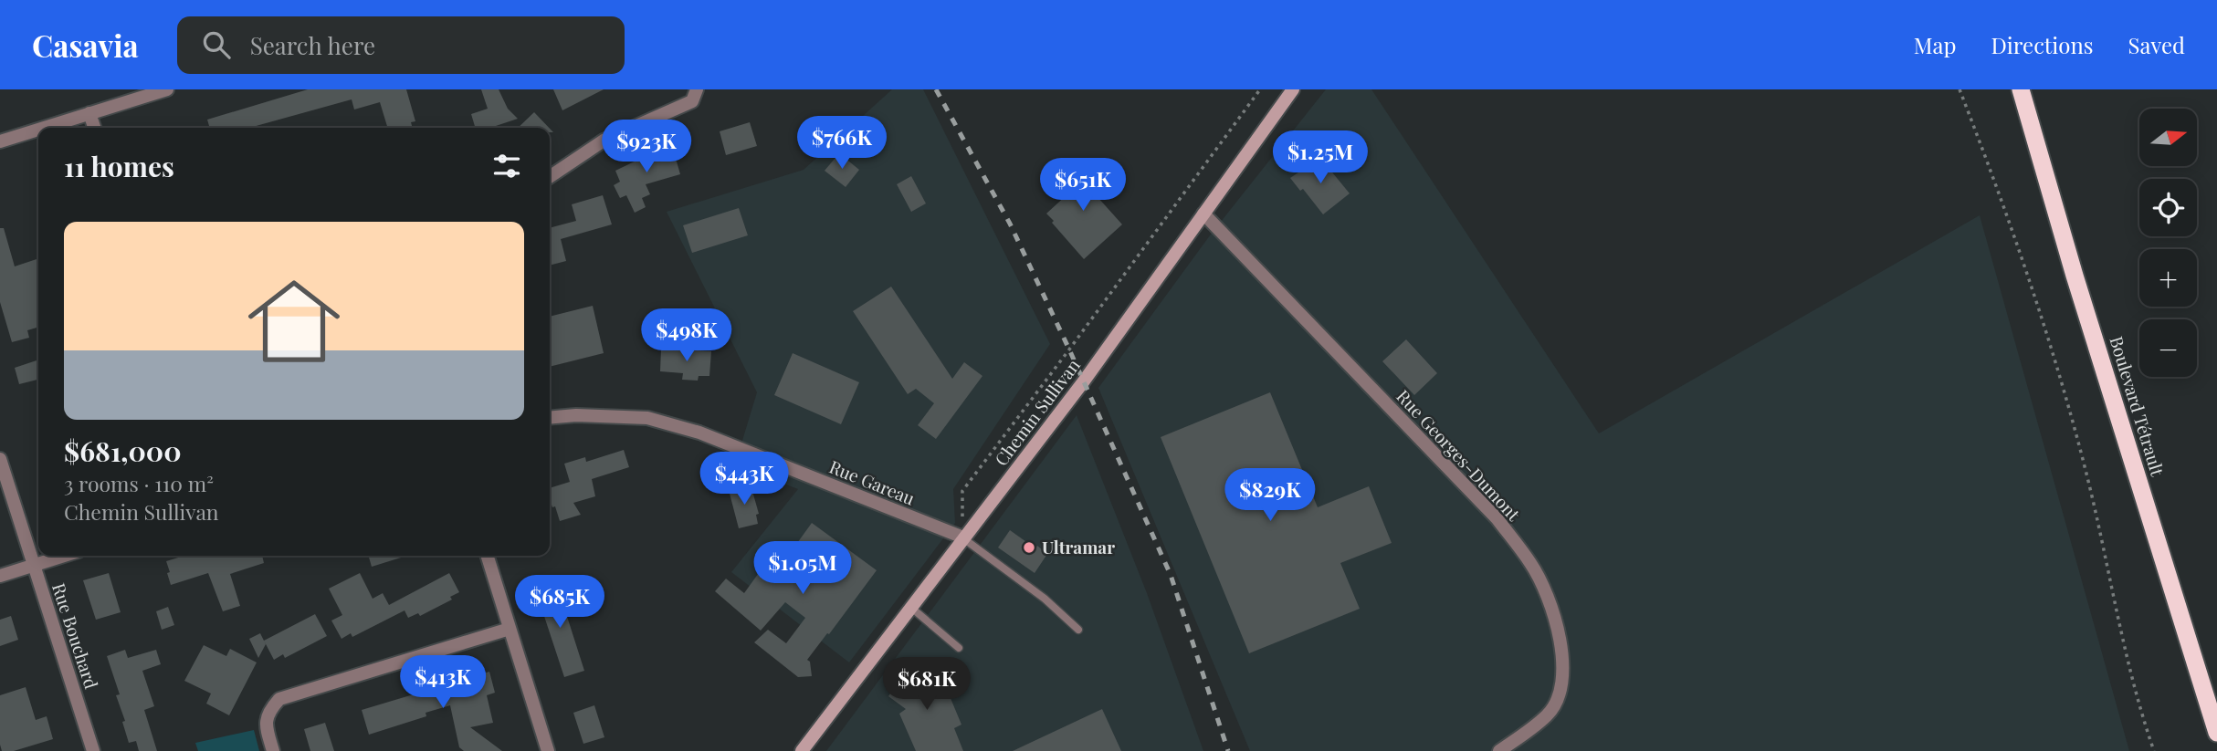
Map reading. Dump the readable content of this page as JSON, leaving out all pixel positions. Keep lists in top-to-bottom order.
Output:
{
  "streets": {
    "highway": ["Boulevard Tétrault"],
    "main road": ["Chemin Sullivan"],
    "street": ["Rue Georges-Dumont", "Rue Gareau", "Rue Bouchard"]
  },
  "crossings": [
    ["Chemin Sullivan", "Rue Georges-Dumont"],
    ["Chemin Sullivan", "Rue Gareau"]
  ],
  "places": ["Ultramar"],
  "north": "right",
  "page": {
    "header": "Casavia",
    "search": "Search here",
    "nav": ["Map", "Directions", "Saved"],
    "map_buttons": ["+", "−"],
    "price": [
      "$766K",
      "$923K",
      "$1.25M",
      "$651K",
      "$498K",
      "$443K",
      "$829K",
      "$1.05M",
      "$685K",
      "$413K",
      "$681K"
    ],
    "heading": "11 homes",
    "list": [
      {
        "name": "$681,000",
        "note": "3 rooms · 110 m² · Chemin Sullivan"
      }
    ]
  }
}
